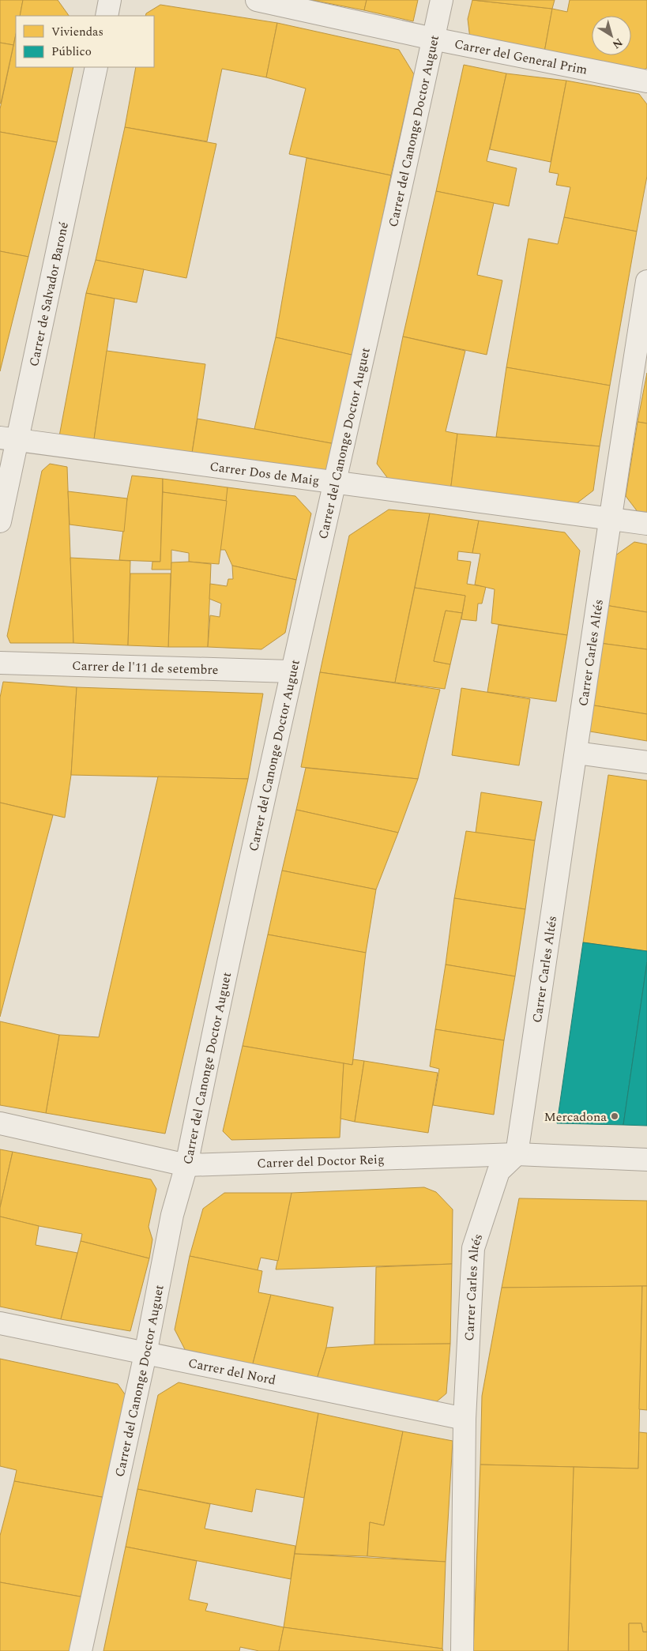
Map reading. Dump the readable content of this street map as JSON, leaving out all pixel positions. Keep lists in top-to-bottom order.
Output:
{
  "streets": {
    "street": [
      "Carrer del General Prim",
      "Carrer del Canonge Doctor Auguet",
      "Carrer de Salvador Baroné",
      "Carrer Dos de Maig",
      "Carrer Carles Altés",
      "Carrer de l'11 de setembre",
      "Carrer del Doctor Reig",
      "Carrer del Nord"
    ]
  },
  "crossings": [
    ["Carrer del General Prim", "Carrer del Canonge Doctor Auguet"],
    ["Carrer del Canonge Doctor Auguet", "Carrer Dos de Maig"],
    ["Carrer del Canonge Doctor Auguet", "Carrer de l'11 de setembre"],
    ["Carrer del Canonge Doctor Auguet", "Carrer del Doctor Reig"],
    ["Carrer del Canonge Doctor Auguet", "Carrer del Nord"],
    ["Carrer de Salvador Baroné", "Carrer Dos de Maig"],
    ["Carrer Dos de Maig", "Carrer Carles Altés"],
    ["Carrer Carles Altés", "Carrer del Doctor Reig"],
    ["Carrer Carles Altés", "Carrer del Nord"]
  ],
  "places": ["Mercadona"],
  "legend": ["Viviendas", "Público"],
  "north": "bottom right"
}
